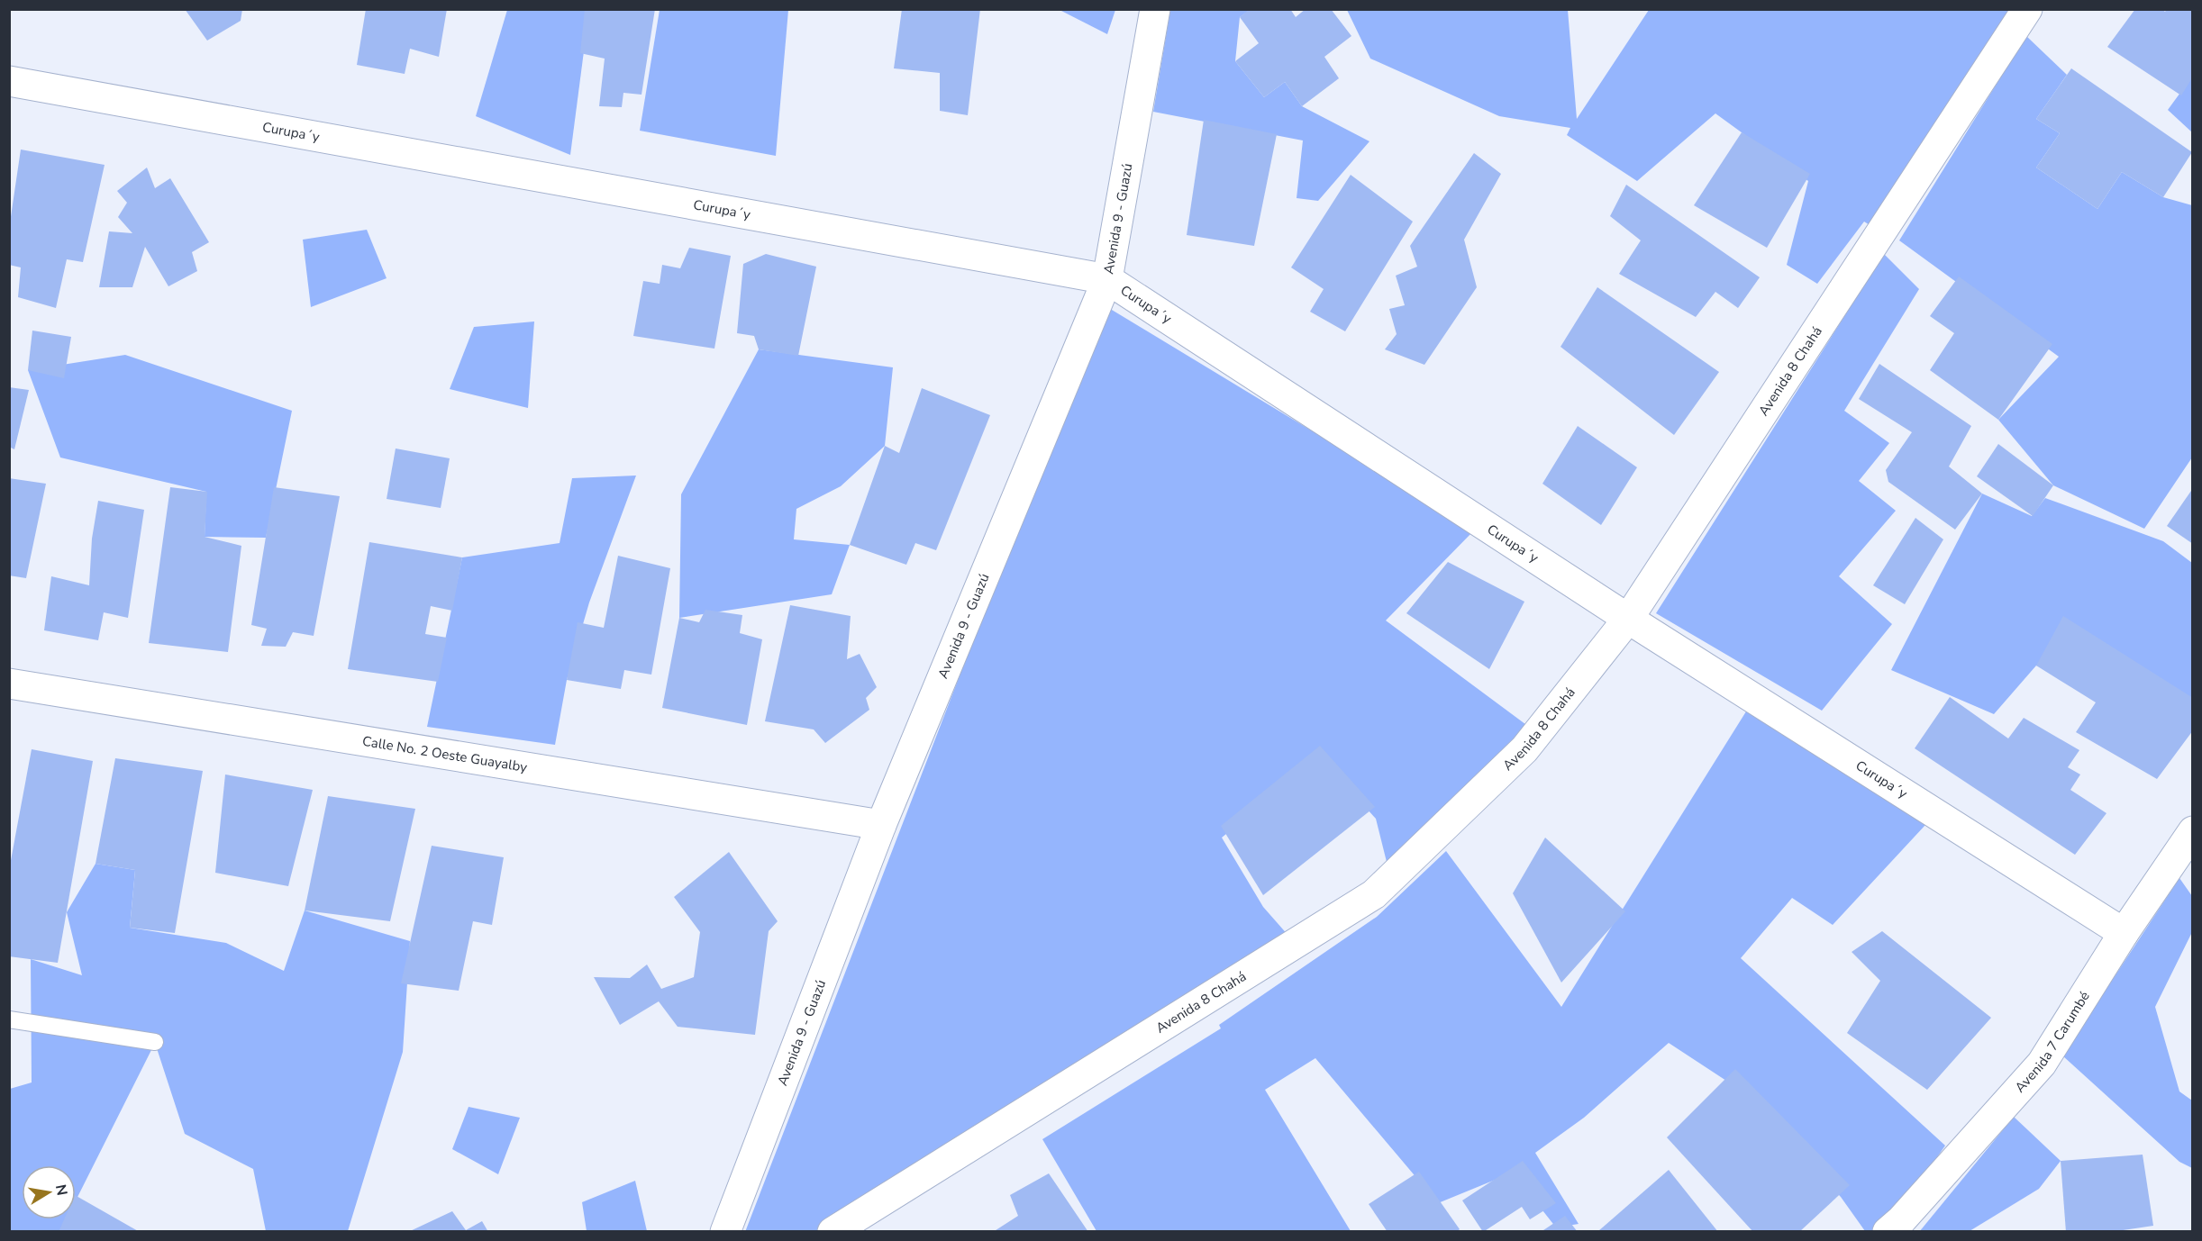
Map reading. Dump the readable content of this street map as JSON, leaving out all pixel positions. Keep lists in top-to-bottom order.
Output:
{
  "streets": {
    "street": [
      "Curupa´y",
      "Avenida 9 - Guazú",
      "Avenida 8 Chahá",
      "Calle No. 2 Oeste Guayalby",
      "Avenida 7 Carumbé"
    ]
  },
  "crossings": [
    ["Curupa´y", "Avenida 9 - Guazú"],
    ["Curupa´y", "Avenida 8 Chahá"],
    ["Curupa´y", "Avenida 7 Carumbé"],
    ["Avenida 9 - Guazú", "Calle No. 2 Oeste Guayalby"]
  ],
  "north": "right"
}
